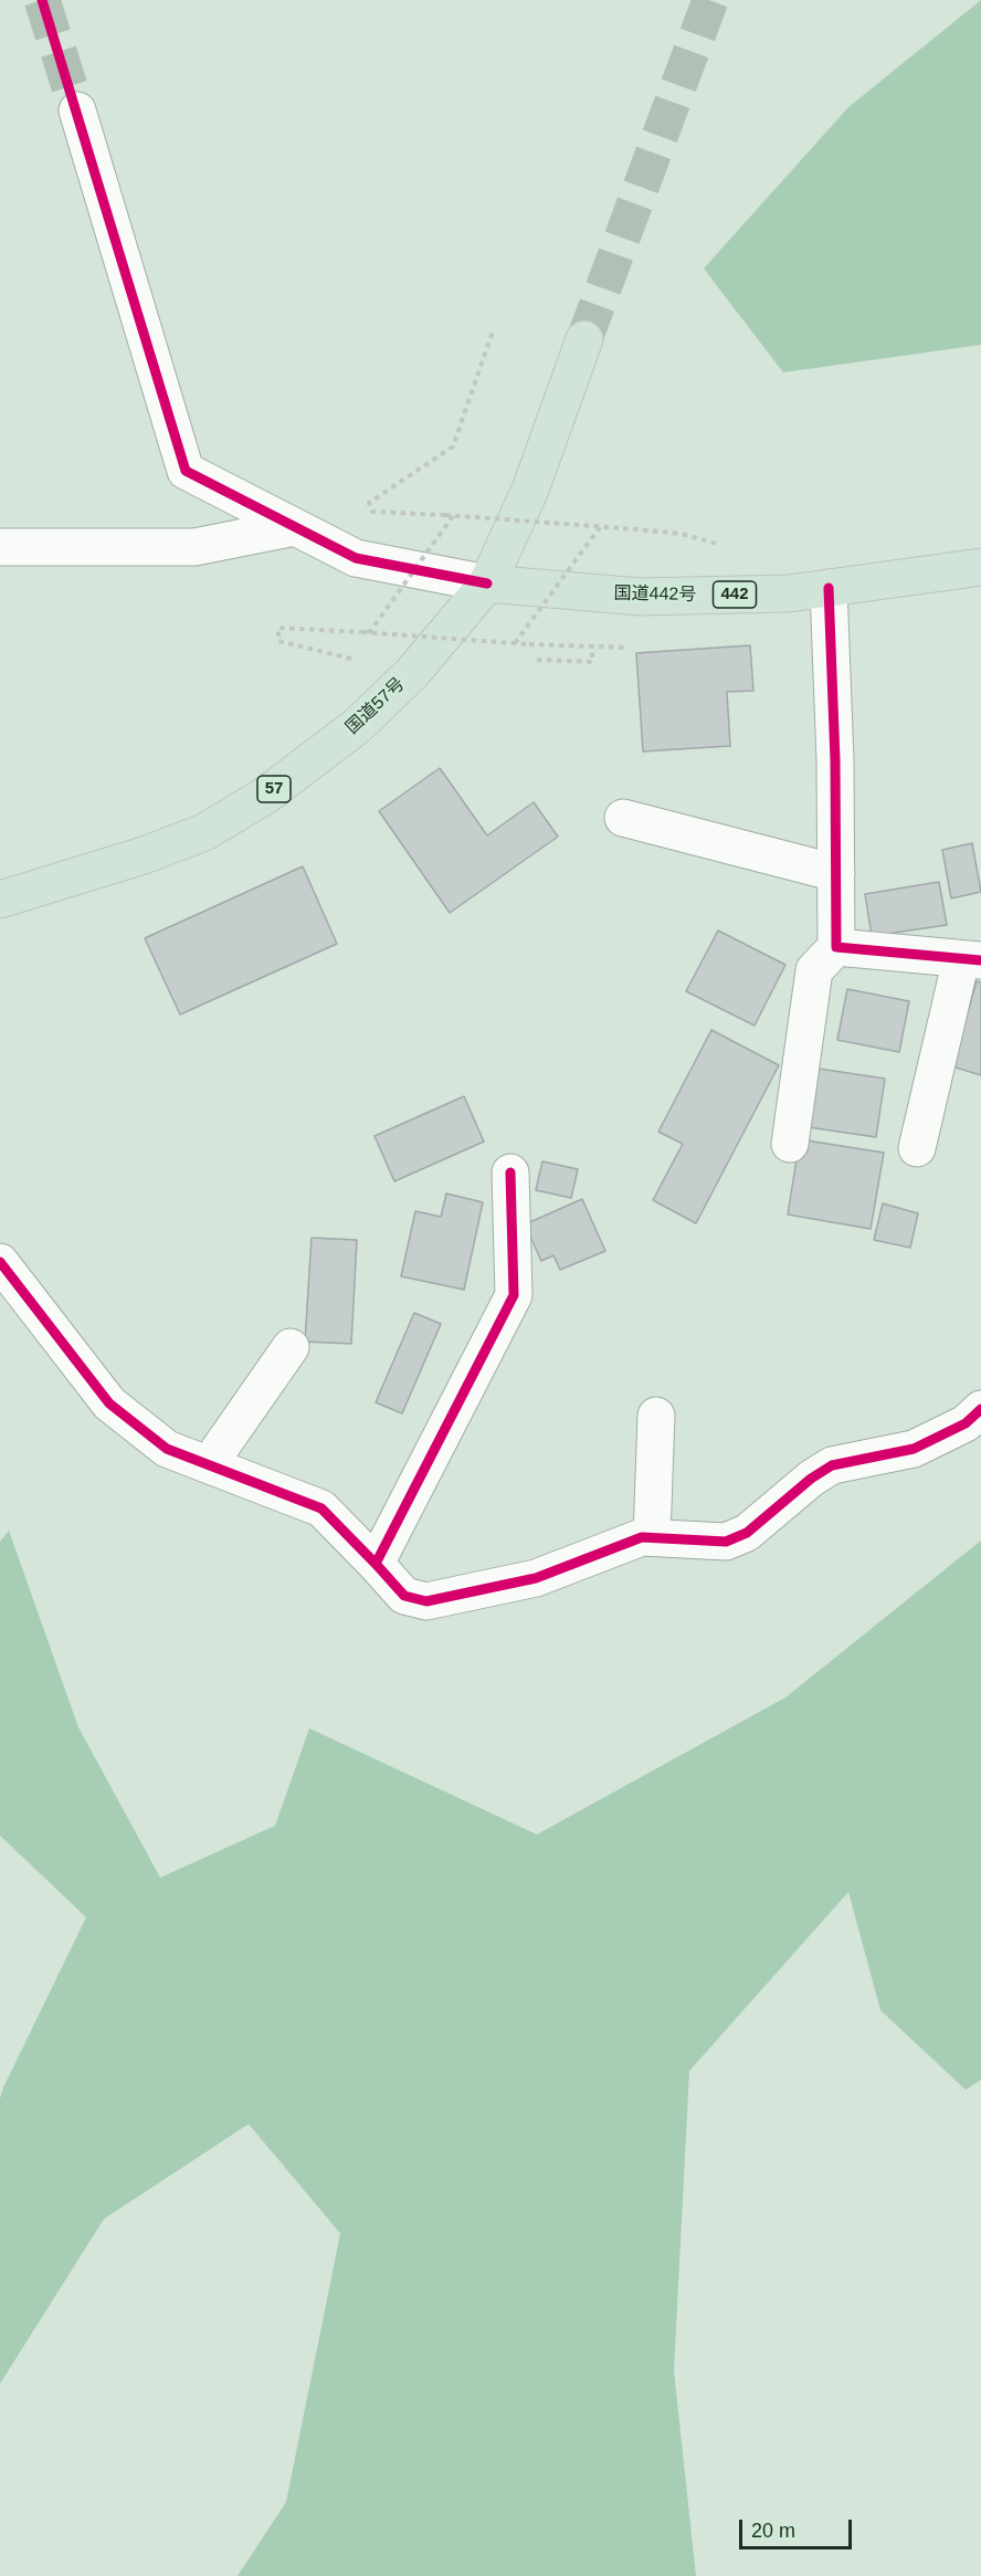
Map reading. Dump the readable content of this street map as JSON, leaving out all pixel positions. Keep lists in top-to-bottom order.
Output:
{
  "streets": {
    "highway": [
      "国道442号",
      "442",
      "国道57号",
      "57"
    ]
  },
  "crossings": [
    ["国道442号", "国道57号"]
  ],
  "scale_bar": "20 m"
}
